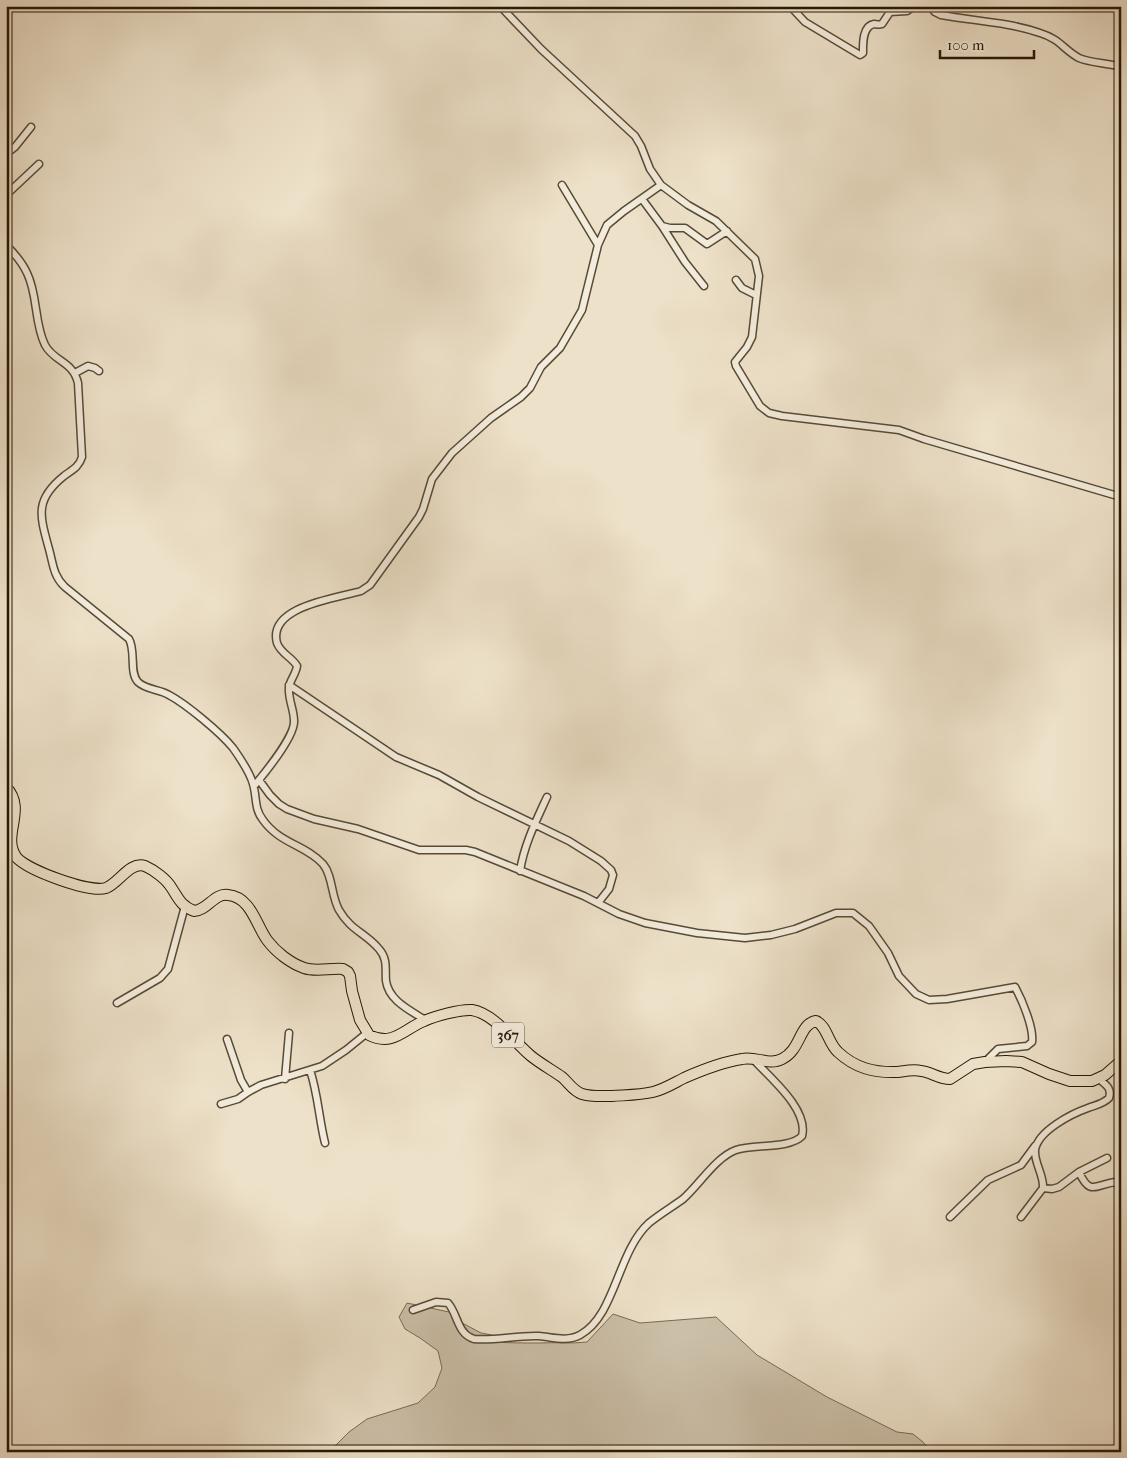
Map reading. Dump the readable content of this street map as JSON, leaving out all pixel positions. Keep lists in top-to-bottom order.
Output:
{
  "streets": {
    "main road": ["367"]
  },
  "scale_bar": "100 m"
}
